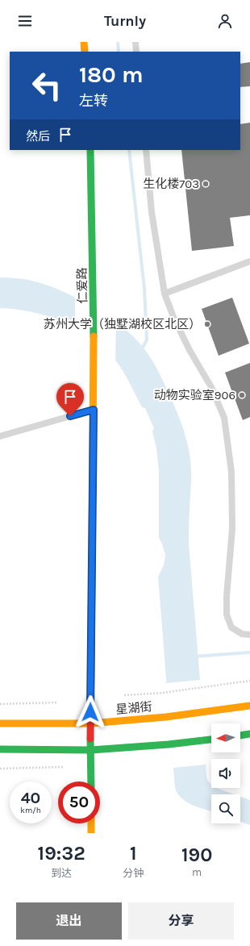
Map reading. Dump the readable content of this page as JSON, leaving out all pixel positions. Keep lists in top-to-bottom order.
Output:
{
  "streets": {
    "main road": ["仁爱路", "星湖街"]
  },
  "crossings": [
    ["仁爱路", "星湖街"]
  ],
  "places": ["生化楼703", "苏州大学（独墅湖校区北区）", "动物实验室906"],
  "north": "left",
  "page": {
    "header": "Turnly",
    "turn": ["180 m", "左转"],
    "then": "然后",
    "speed": "40 km/h",
    "limit": "50",
    "eta": [
      "19:32",
      "到达",
      "1",
      "分钟",
      "190",
      "m"
    ],
    "buttons": ["退出", "分享"]
  }
}
